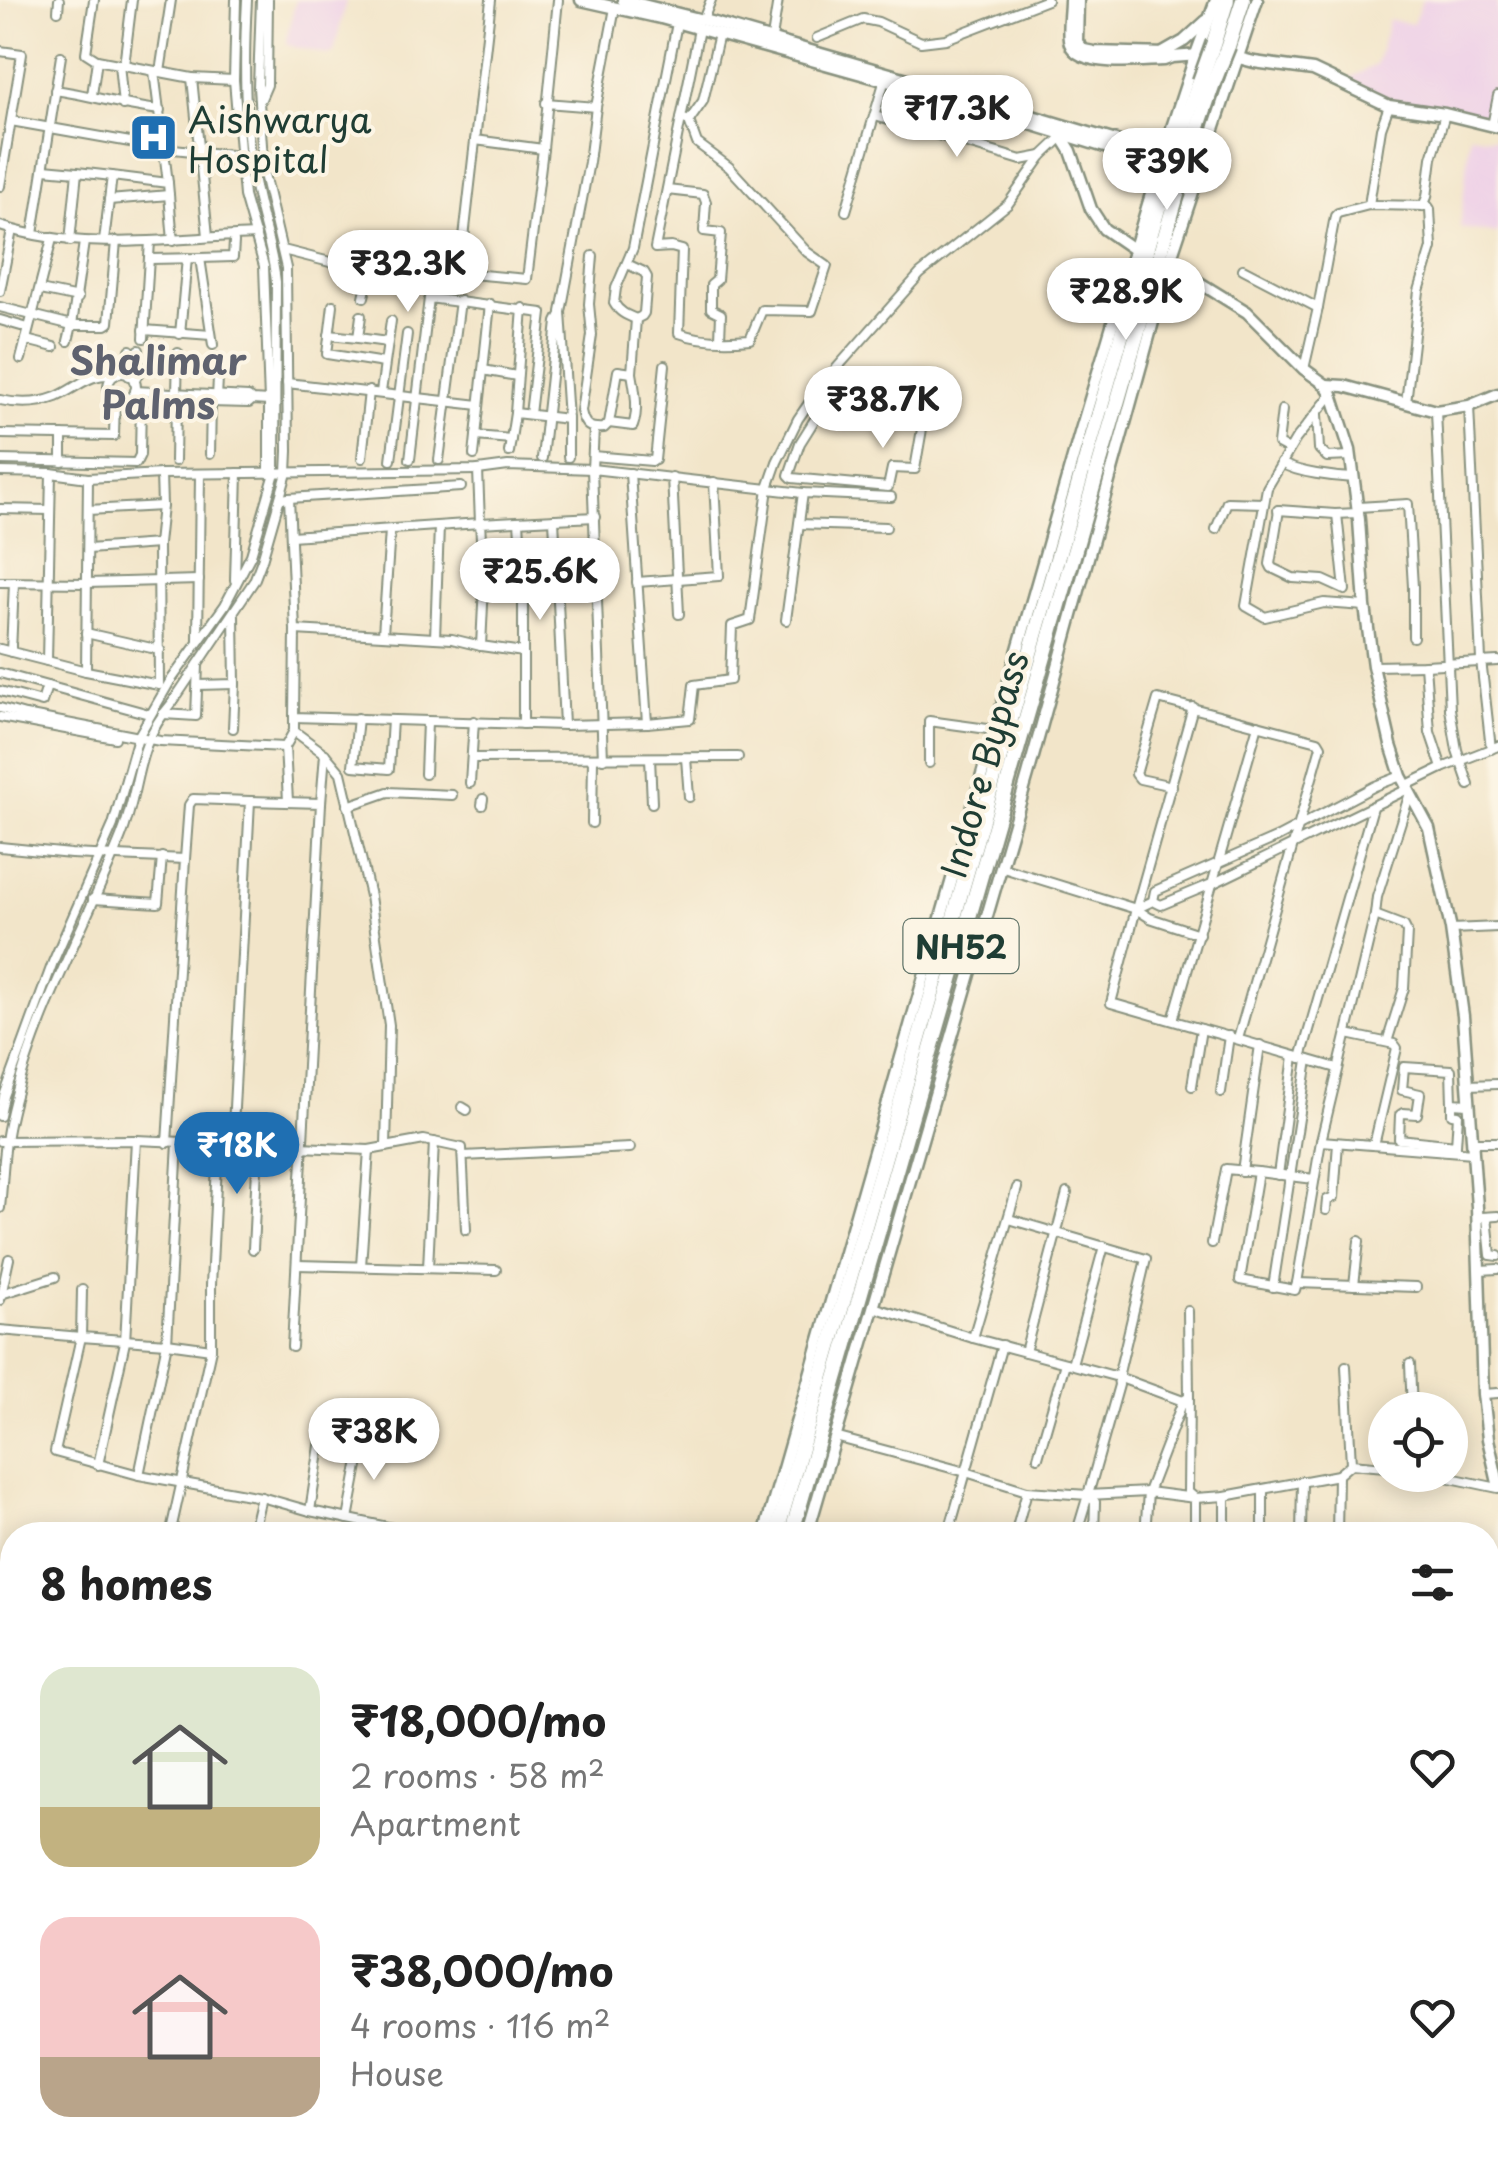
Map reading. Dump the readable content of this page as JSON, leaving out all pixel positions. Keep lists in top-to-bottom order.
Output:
{
  "streets": {
    "highway": ["Indore Bypass", "NH52"]
  },
  "crossings": [
    ["Indore Bypass", "NH52"]
  ],
  "districts": ["Shalimar Palms"],
  "places": {
    "hospital": ["Aishwarya Hospital"]
  },
  "page": {
    "price": [
      "₹17.3K",
      "₹39K",
      "₹32.3K",
      "₹28.9K",
      "₹38.7K",
      "₹25.6K",
      "₹18K",
      "₹38K"
    ],
    "heading": "8 homes",
    "list": [
      {
        "name": "₹18,000/mo",
        "note": "2 rooms · 58 m² · Apartment"
      },
      {
        "name": "₹38,000/mo",
        "note": "4 rooms · 116 m² · House"
      }
    ]
  }
}
